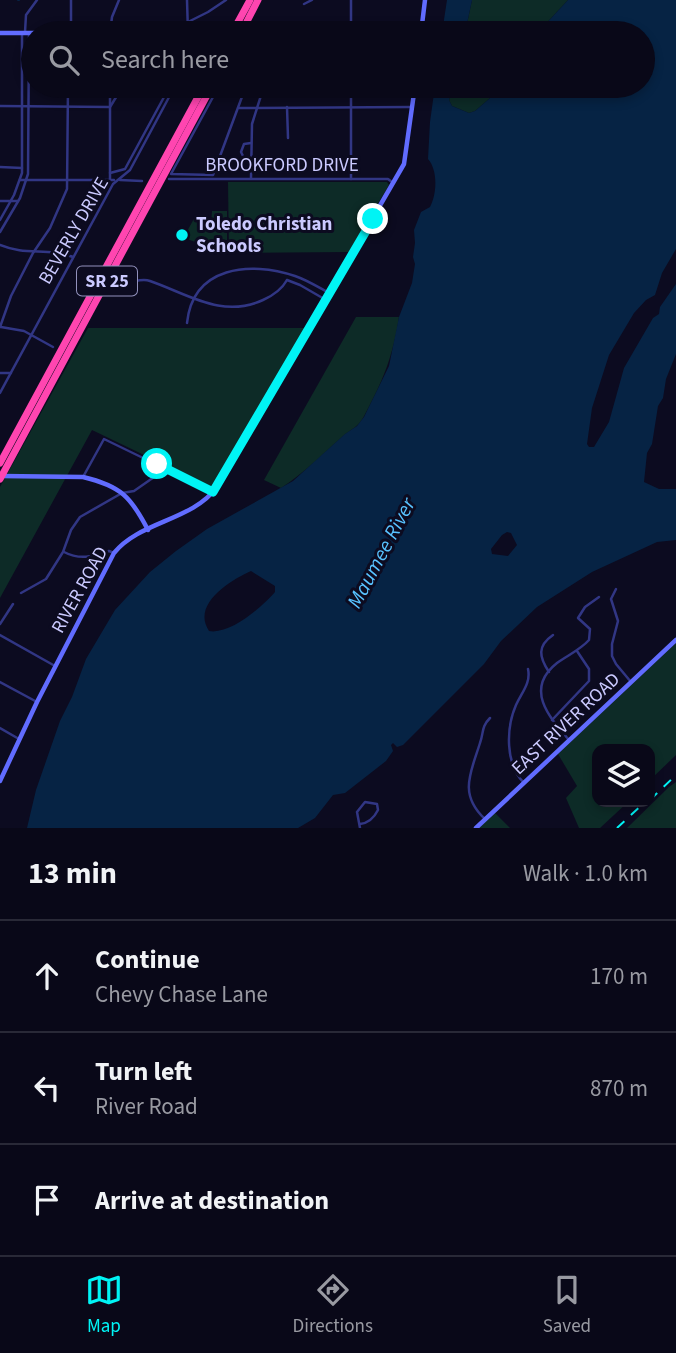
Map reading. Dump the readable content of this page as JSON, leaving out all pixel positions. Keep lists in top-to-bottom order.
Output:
{
  "streets": {
    "highway": ["SR 25"],
    "street": [
      "BROOKFORD DRIVE",
      "BEVERLY DRIVE",
      "RIVER ROAD",
      "EAST RIVER ROAD"
    ]
  },
  "crossings": [
    ["BROOKFORD DRIVE", "RIVER ROAD"]
  ],
  "water": ["Maumee River"],
  "places": ["Toledo Christian Schools"],
  "page": {
    "search": "Search here",
    "heading": ["13 min", "Walk · 1.0 km"],
    "list": [
      ["Continue", "Chevy Chase Lane", "170 m"],
      ["Turn left", "River Road", "870 m"],
      "Arrive at destination"
    ],
    "nav": ["Map", "Directions", "Saved"]
  }
}
